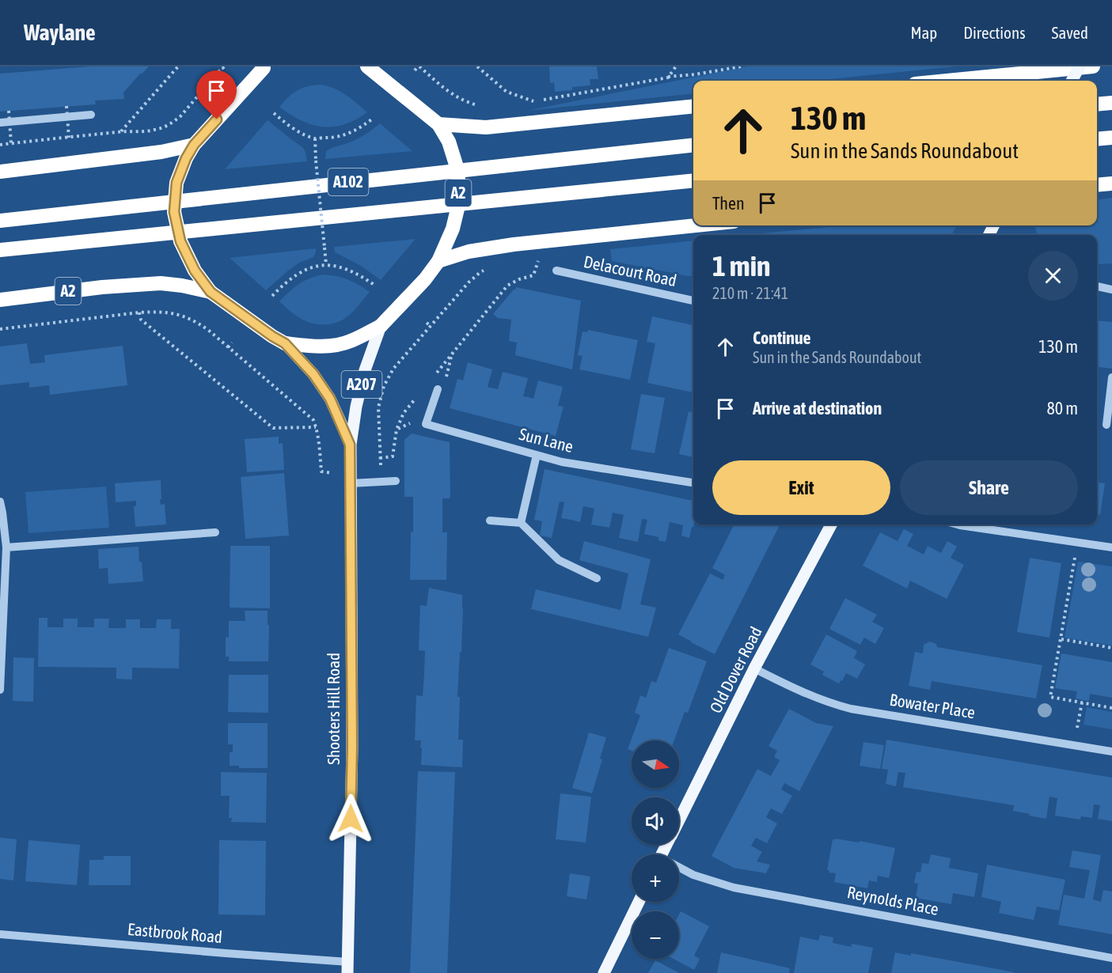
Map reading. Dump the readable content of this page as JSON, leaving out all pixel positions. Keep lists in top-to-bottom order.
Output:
{
  "streets": {
    "highway": ["A102", "A2"],
    "main road": ["A207", "Old Dover Road", "Shooters Hill Road"],
    "street": [
      "Delacourt Road",
      "Sun Lane",
      "Bowater Place",
      "Reynolds Place",
      "Eastbrook Road"
    ]
  },
  "crossings": [
    ["A2", "Shooters Hill Road"],
    ["Old Dover Road", "Bowater Place"],
    ["Shooters Hill Road", "Eastbrook Road"]
  ],
  "north": "right",
  "page": {
    "header": "Waylane",
    "nav": ["Map", "Directions", "Saved"],
    "turn": ["130 m", "Sun in the Sands Roundabout"],
    "then": "Then",
    "heading": ["1 min", "210 m · 21:41"],
    "list": [
      {
        "name": "Continue",
        "note": "Sun in the Sands Roundabout",
        "value": "130 m"
      },
      {
        "name": "Arrive at destination",
        "value": "80 m"
      }
    ],
    "buttons": ["Exit", "Share"],
    "map_buttons": ["+", "−"]
  }
}
